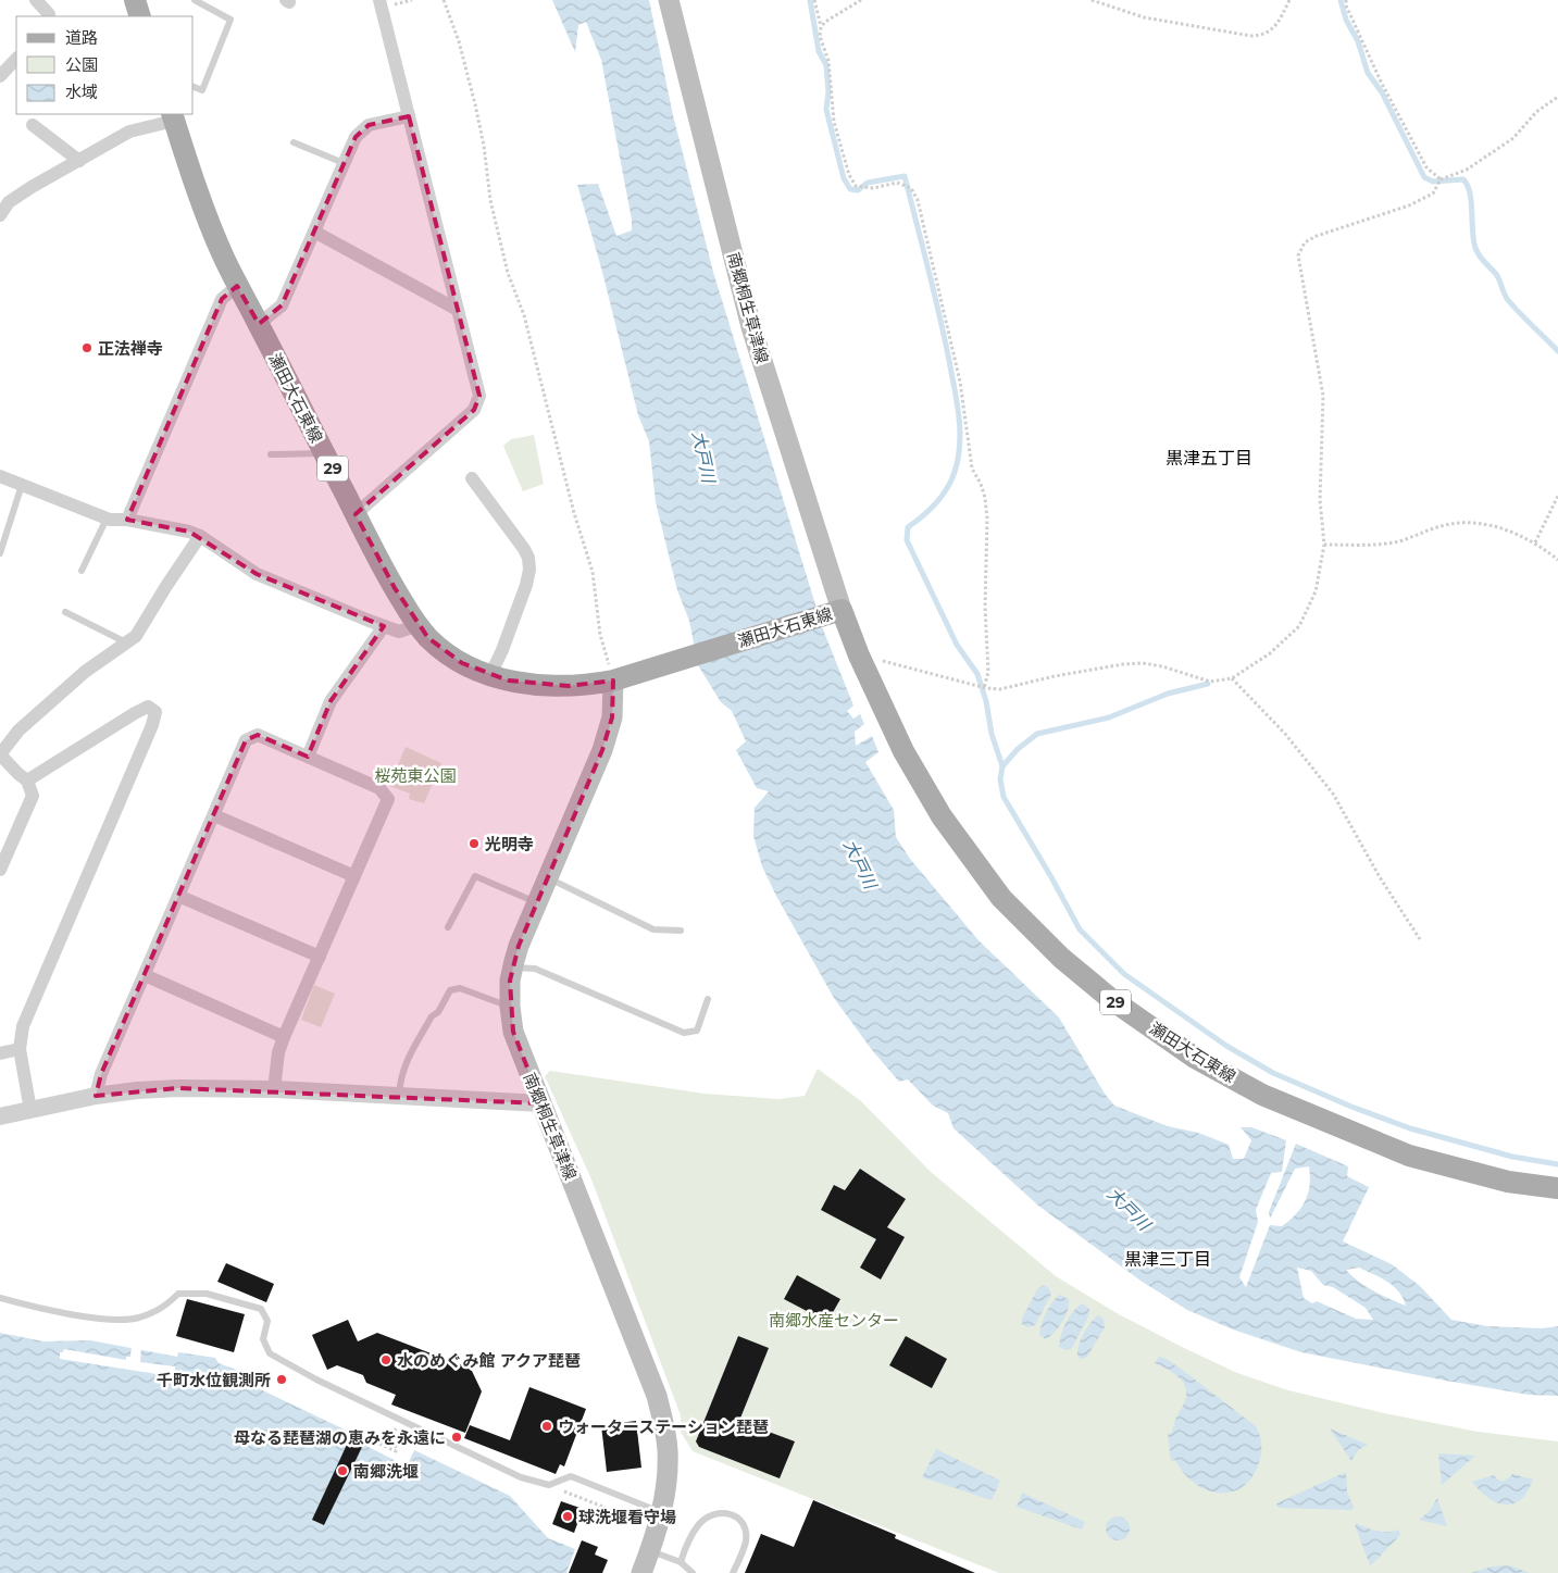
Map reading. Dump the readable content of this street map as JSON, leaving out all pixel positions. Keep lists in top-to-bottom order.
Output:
{
  "streets": {
    "main road": ["南郷桐生草津線", "瀬田大石東線", "29"]
  },
  "crossings": [
    ["南郷桐生草津線", "瀬田大石東線"]
  ],
  "districts": ["黒津五丁目", "黒津三丁目"],
  "water": ["大戸川"],
  "parks": ["桜苑東公園", "南郷水産センター"],
  "places": [
    "正法禅寺",
    "光明寺",
    "水のめぐみ館 アクア琵琶",
    "千町水位観測所",
    "ウォーターステーション琵琶",
    "母なる琵琶湖の恵みを永遠に",
    "南郷洗堰",
    "球洗堰看守場"
  ],
  "legend": ["道路", "公園", "水域"]
}
